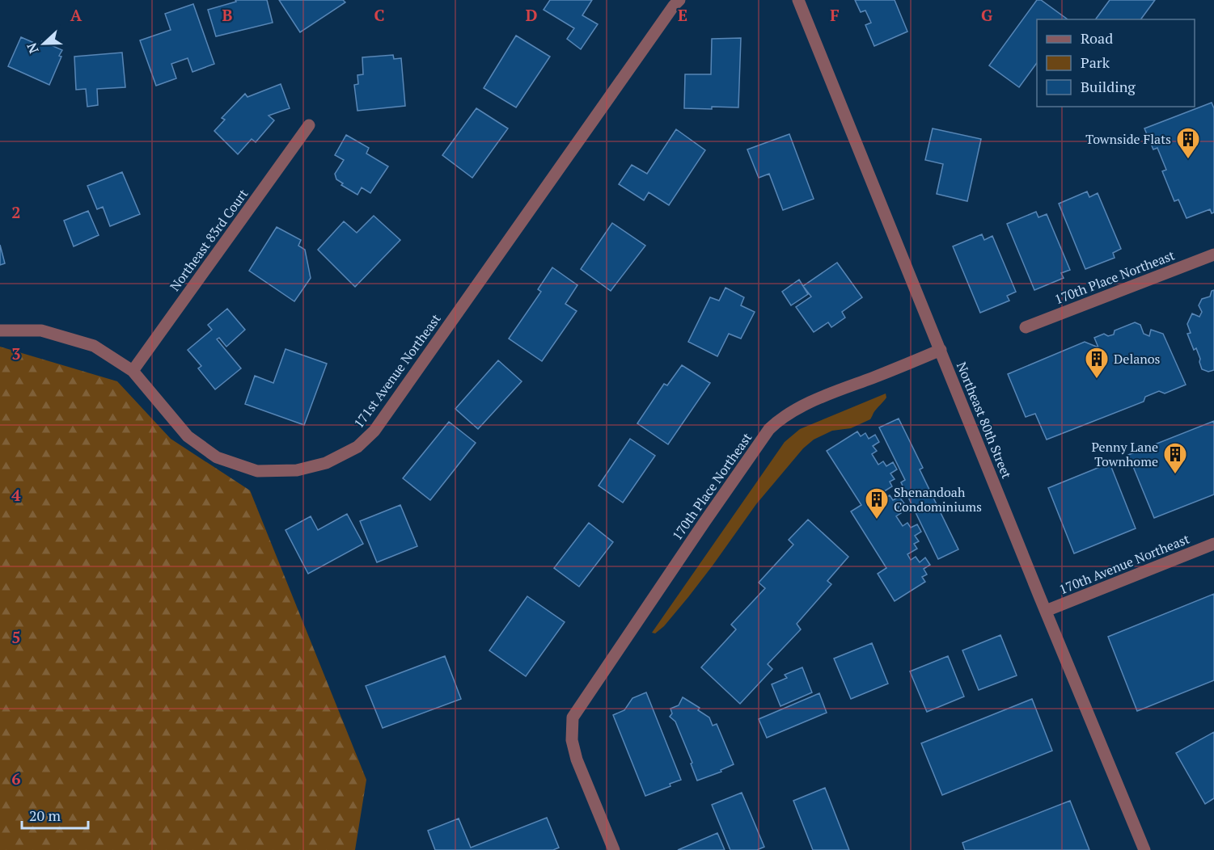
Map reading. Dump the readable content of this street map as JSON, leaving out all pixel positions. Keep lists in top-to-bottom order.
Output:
{
  "streets": {
    "street": [
      "Northeast 83rd Court",
      "170th Place Northeast",
      "171st Avenue Northeast",
      "Northeast 80th Street",
      "170th Avenue Northeast"
    ]
  },
  "crossings": [
    ["Northeast 83rd Court", "171st Avenue Northeast"],
    ["170th Place Northeast", "Northeast 80th Street"],
    ["Northeast 80th Street", "170th Avenue Northeast"]
  ],
  "places": {
    "building": [
      "Townside Flats",
      "Delanos",
      "Penny Lane Townhome",
      "Shenandoah Condominiums"
    ]
  },
  "legend": ["Road", "Park", "Building"],
  "scale_bar": "20 m",
  "north": "left",
  "grid": {
    "columns": [
      "A",
      "B",
      "C",
      "D",
      "E",
      "F",
      "G"
    ],
    "rows": [
      "2",
      "3",
      "4",
      "5",
      "6"
    ]
  }
}
